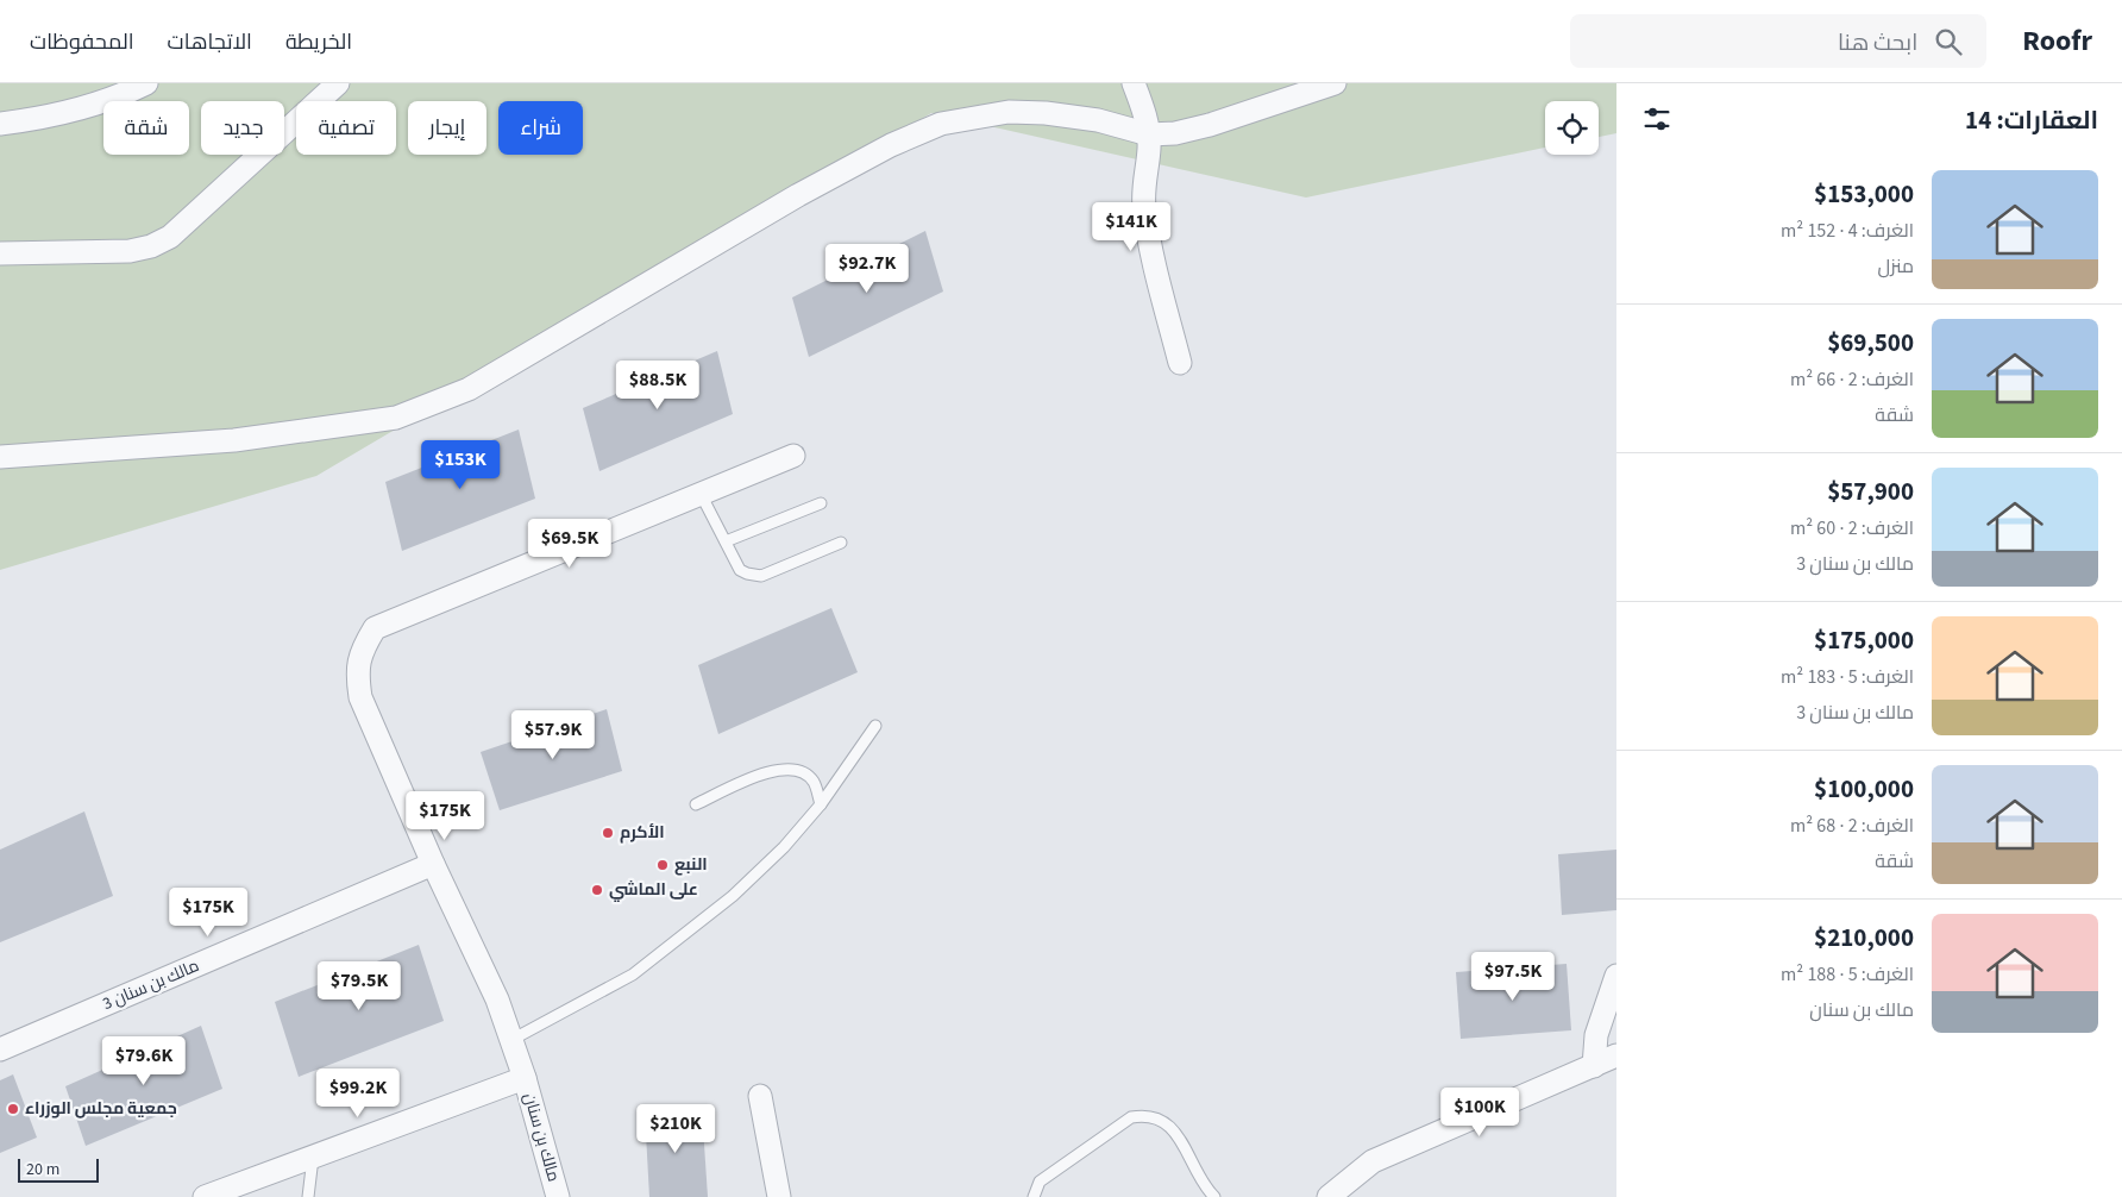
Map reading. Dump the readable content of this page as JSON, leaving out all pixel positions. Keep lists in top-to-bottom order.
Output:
{
  "streets": {
    "street": ["مالك بن سنان 3", "مالك بن سنان"]
  },
  "crossings": [
    ["مالك بن سنان 3", "مالك بن سنان"]
  ],
  "places": [
    "الأكرم",
    "النبع",
    "على الماشي",
    "جمعية مجلس الوزراء"
  ],
  "scale_bar": "20 m",
  "page": {
    "header": "Roofr",
    "search": "ابحث هنا",
    "nav": ["الخريطة", "الاتجاهات", "المحفوظات"],
    "heading": "العقارات: 14",
    "chip": [
      "شراء",
      "إيجار",
      "تصفية",
      "جديد",
      "شقة"
    ],
    "list": [
      {
        "name": "$153,000",
        "note": "الغرف: 4 · 152 m² · منزل"
      },
      {
        "name": "$69,500",
        "note": "الغرف: 2 · 66 m² · شقة"
      },
      {
        "name": "$57,900",
        "note": "الغرف: 2 · 60 m² · مالك بن سنان 3"
      },
      {
        "name": "$175,000",
        "note": "الغرف: 5 · 183 m² · مالك بن سنان 3"
      },
      {
        "name": "$100,000",
        "note": "الغرف: 2 · 68 m² · شقة"
      },
      {
        "name": "$210,000",
        "note": "الغرف: 5 · 188 m² · مالك بن سنان"
      }
    ],
    "price": [
      "$141K",
      "$92.7K",
      "$88.5K",
      "$153K",
      "$69.5K",
      "$57.9K",
      "$175K",
      "$175K",
      "$97.5K",
      "$79.5K",
      "$79.6K",
      "$99.2K",
      "$100K",
      "$210K"
    ],
    "scale": "20 m"
  }
}
